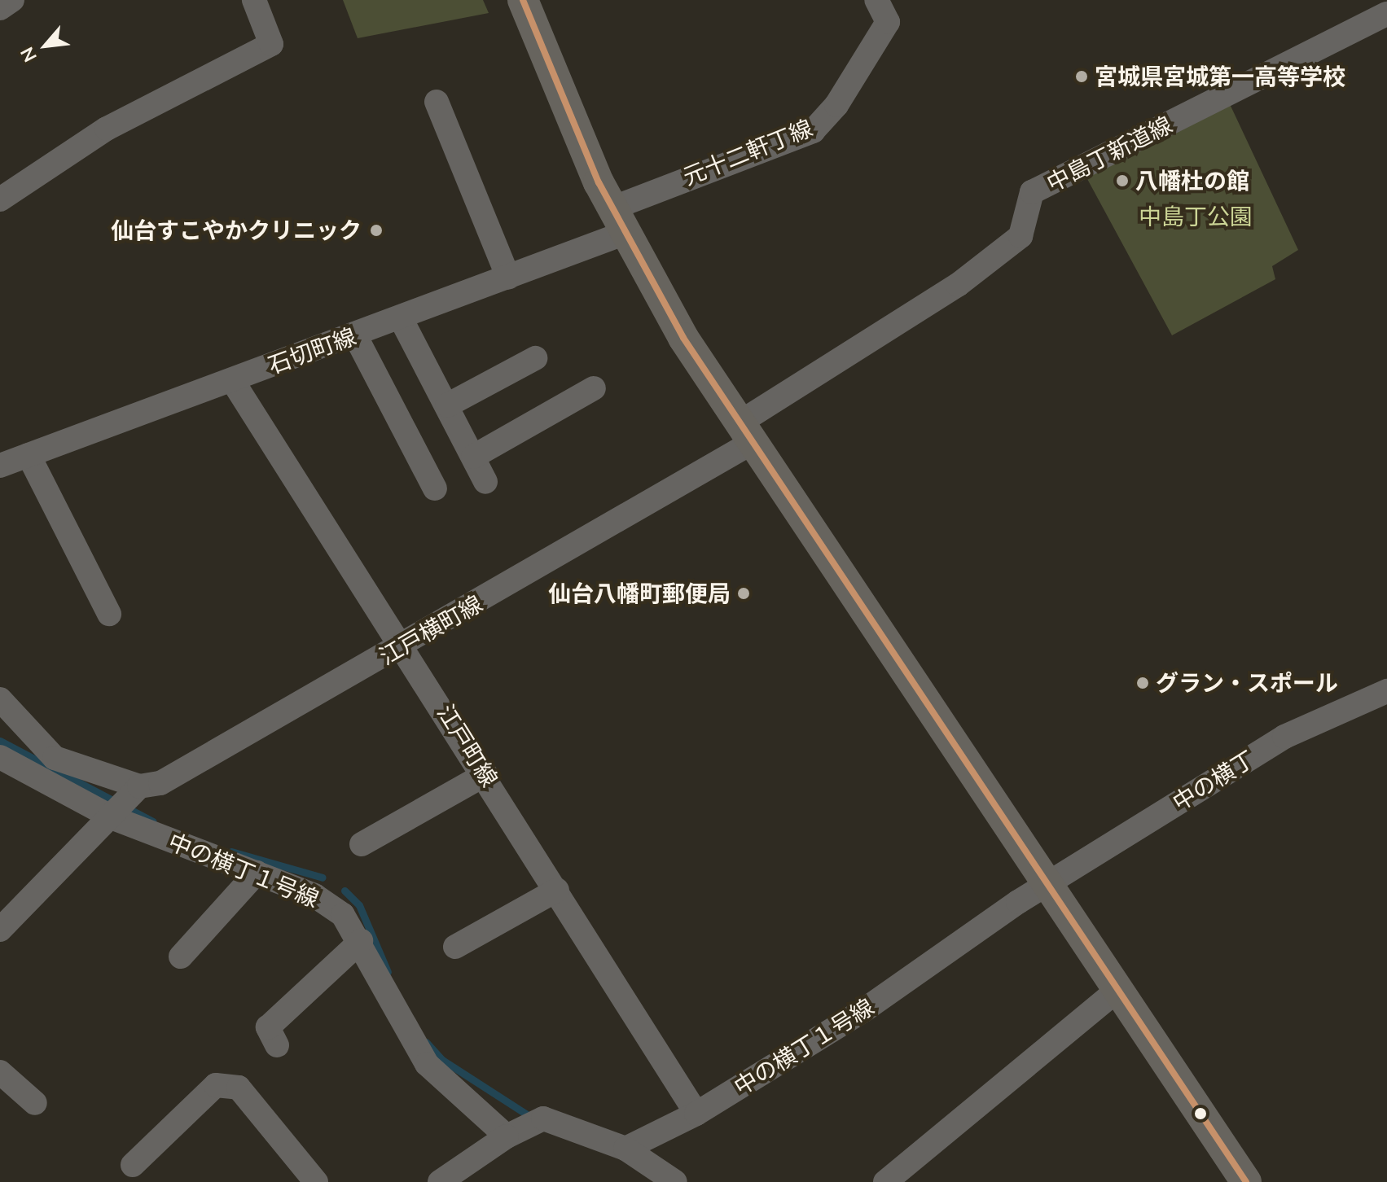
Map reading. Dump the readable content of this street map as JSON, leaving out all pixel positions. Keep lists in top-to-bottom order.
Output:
{
  "streets": {
    "street": [
      "元十二軒丁線",
      "中島丁新道線",
      "石切町線",
      "江戸横町線",
      "江戸町線",
      "中の横丁",
      "中の横丁１号線"
    ]
  },
  "crossings": [
    ["元十二軒丁線", "石切町線"],
    ["中島丁新道線", "江戸横町線"],
    ["石切町線", "江戸町線"],
    ["江戸横町線", "江戸町線"],
    ["江戸横町線", "中の横丁１号線"],
    ["江戸町線", "中の横丁１号線"],
    ["中の横丁", "中の横丁１号線"]
  ],
  "parks": ["中島丁公園"],
  "places": [
    "宮城県宮城第一高等学校",
    "八幡杜の館",
    "仙台すこやかクリニック",
    "仙台八幡町郵便局",
    "グラン・スポール"
  ],
  "north": "bottom left"
}
